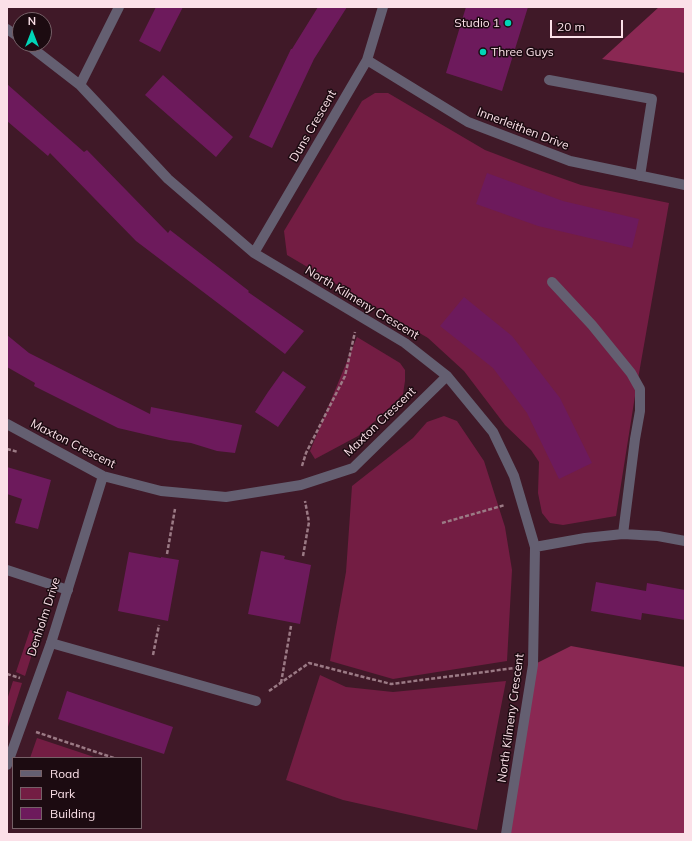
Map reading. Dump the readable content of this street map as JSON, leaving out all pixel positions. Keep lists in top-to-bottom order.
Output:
{
  "streets": {
    "street": [
      "Duns Crescent",
      "Innerleithen Drive",
      "North Kilmeny Crescent",
      "Maxton Crescent",
      "Denholm Drive"
    ]
  },
  "crossings": [
    ["Duns Crescent", "Innerleithen Drive"],
    ["Duns Crescent", "North Kilmeny Crescent"],
    ["North Kilmeny Crescent", "Maxton Crescent"],
    ["Maxton Crescent", "Denholm Drive"]
  ],
  "places": ["Studio 1", "Three Guys"],
  "legend": ["Road", "Park", "Building"],
  "scale_bar": "20 m",
  "north": "top"
}
